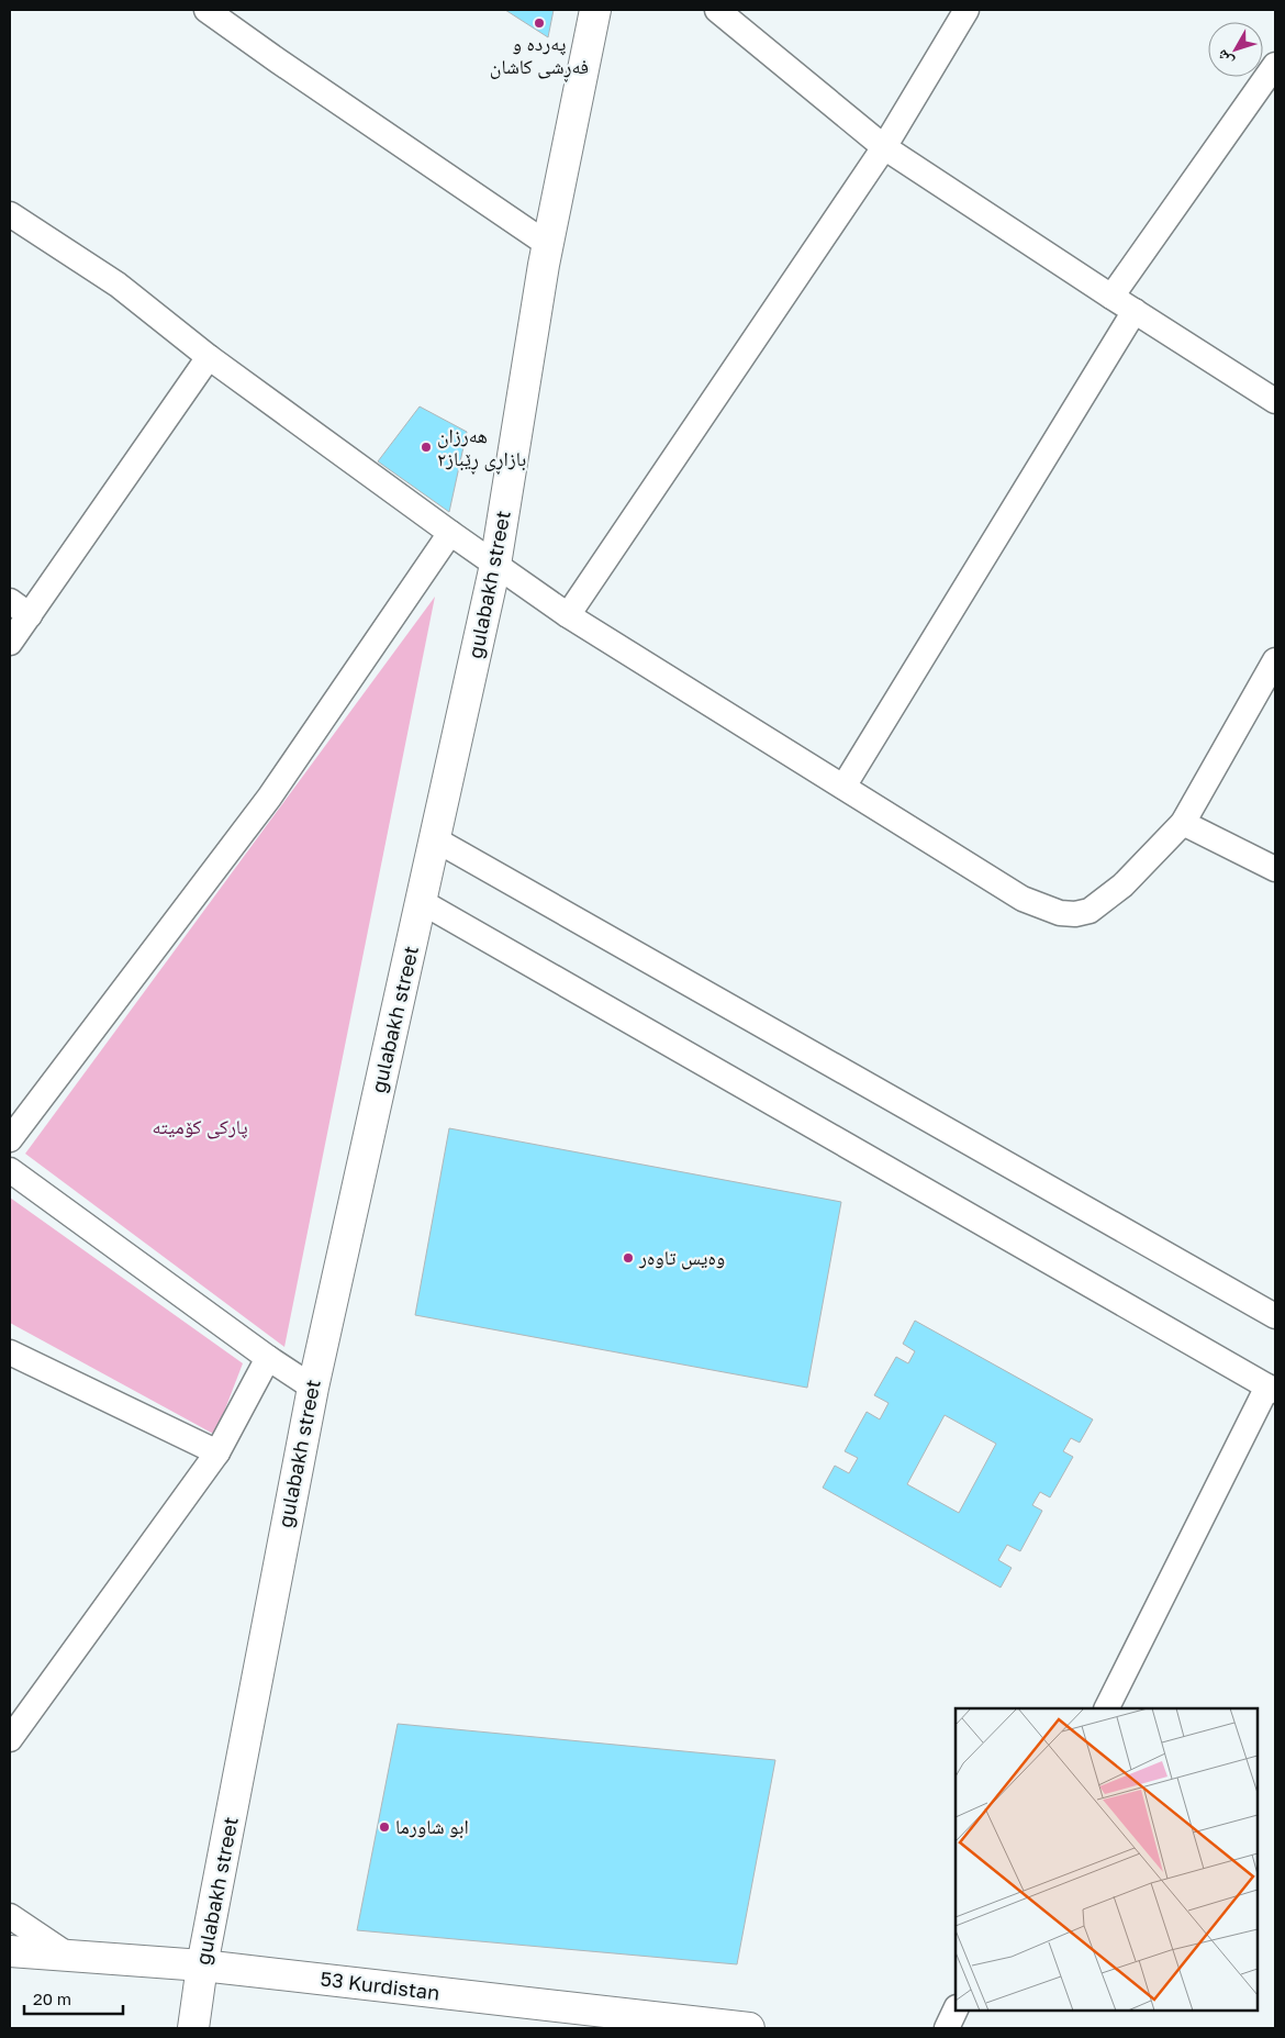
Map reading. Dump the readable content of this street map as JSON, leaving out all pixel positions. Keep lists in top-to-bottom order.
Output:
{
  "streets": {
    "street": ["gulabakh street", "53 Kurdistan"]
  },
  "crossings": [
    ["gulabakh street", "53 Kurdistan"]
  ],
  "parks": ["پارکی کۆمیتە"],
  "places": [
    "پەردە و فەڕشی کاشان",
    "هەرزان بازاڕی ڕێباز٢",
    "وەیس تاوەر",
    "ابو شاورما"
  ],
  "scale_bar": "20 m",
  "north": "bottom left"
}
